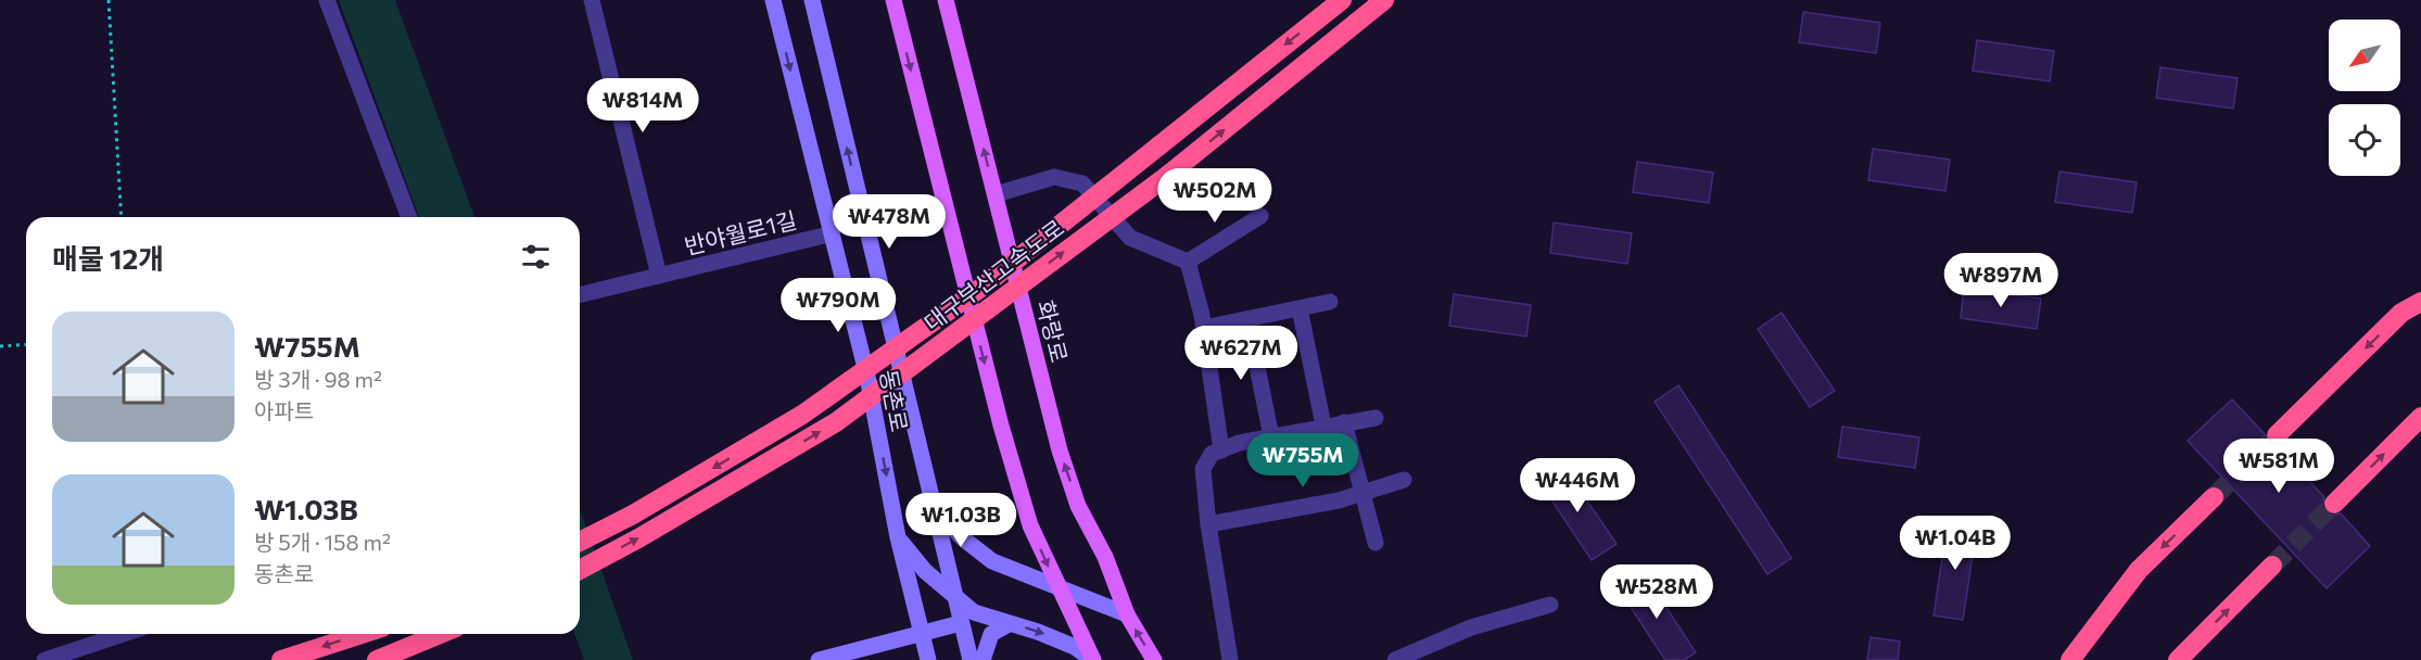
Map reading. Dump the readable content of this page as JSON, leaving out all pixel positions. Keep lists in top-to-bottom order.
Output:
{
  "streets": {
    "highway": ["대구부산고속도로"],
    "main road": ["화랑로", "동촌로"],
    "street": ["반야월로1길"]
  },
  "crossings": [
    ["반야월로1길", "동촌로"]
  ],
  "north": "bottom left",
  "page": {
    "price": [
      "₩814M",
      "₩502M",
      "₩478M",
      "₩897M",
      "₩790M",
      "₩627M",
      "₩755M",
      "₩581M",
      "₩446M",
      "₩1.03B",
      "₩1.04B",
      "₩528M"
    ],
    "heading": "매물 12개",
    "list": [
      {
        "name": "₩755M",
        "note": "방 3개 · 98 m² · 아파트"
      },
      {
        "name": "₩1.03B",
        "note": "방 5개 · 158 m² · 동촌로"
      }
    ]
  }
}
